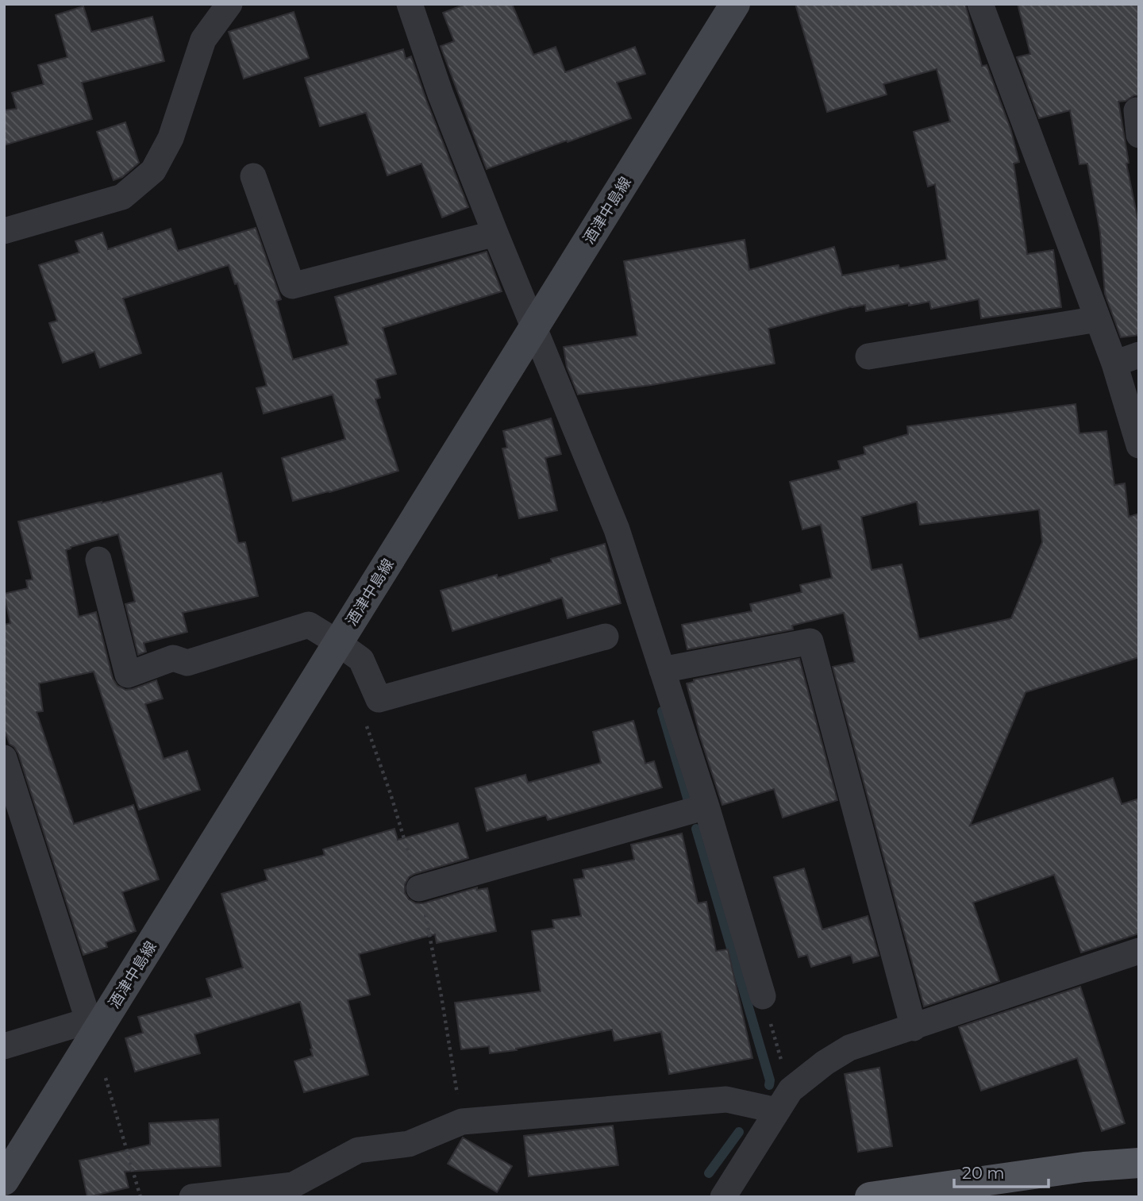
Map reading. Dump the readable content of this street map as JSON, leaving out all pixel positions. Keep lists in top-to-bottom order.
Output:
{
  "streets": {
    "main road": ["酒津中島線"]
  },
  "scale_bar": "20 m"
}
